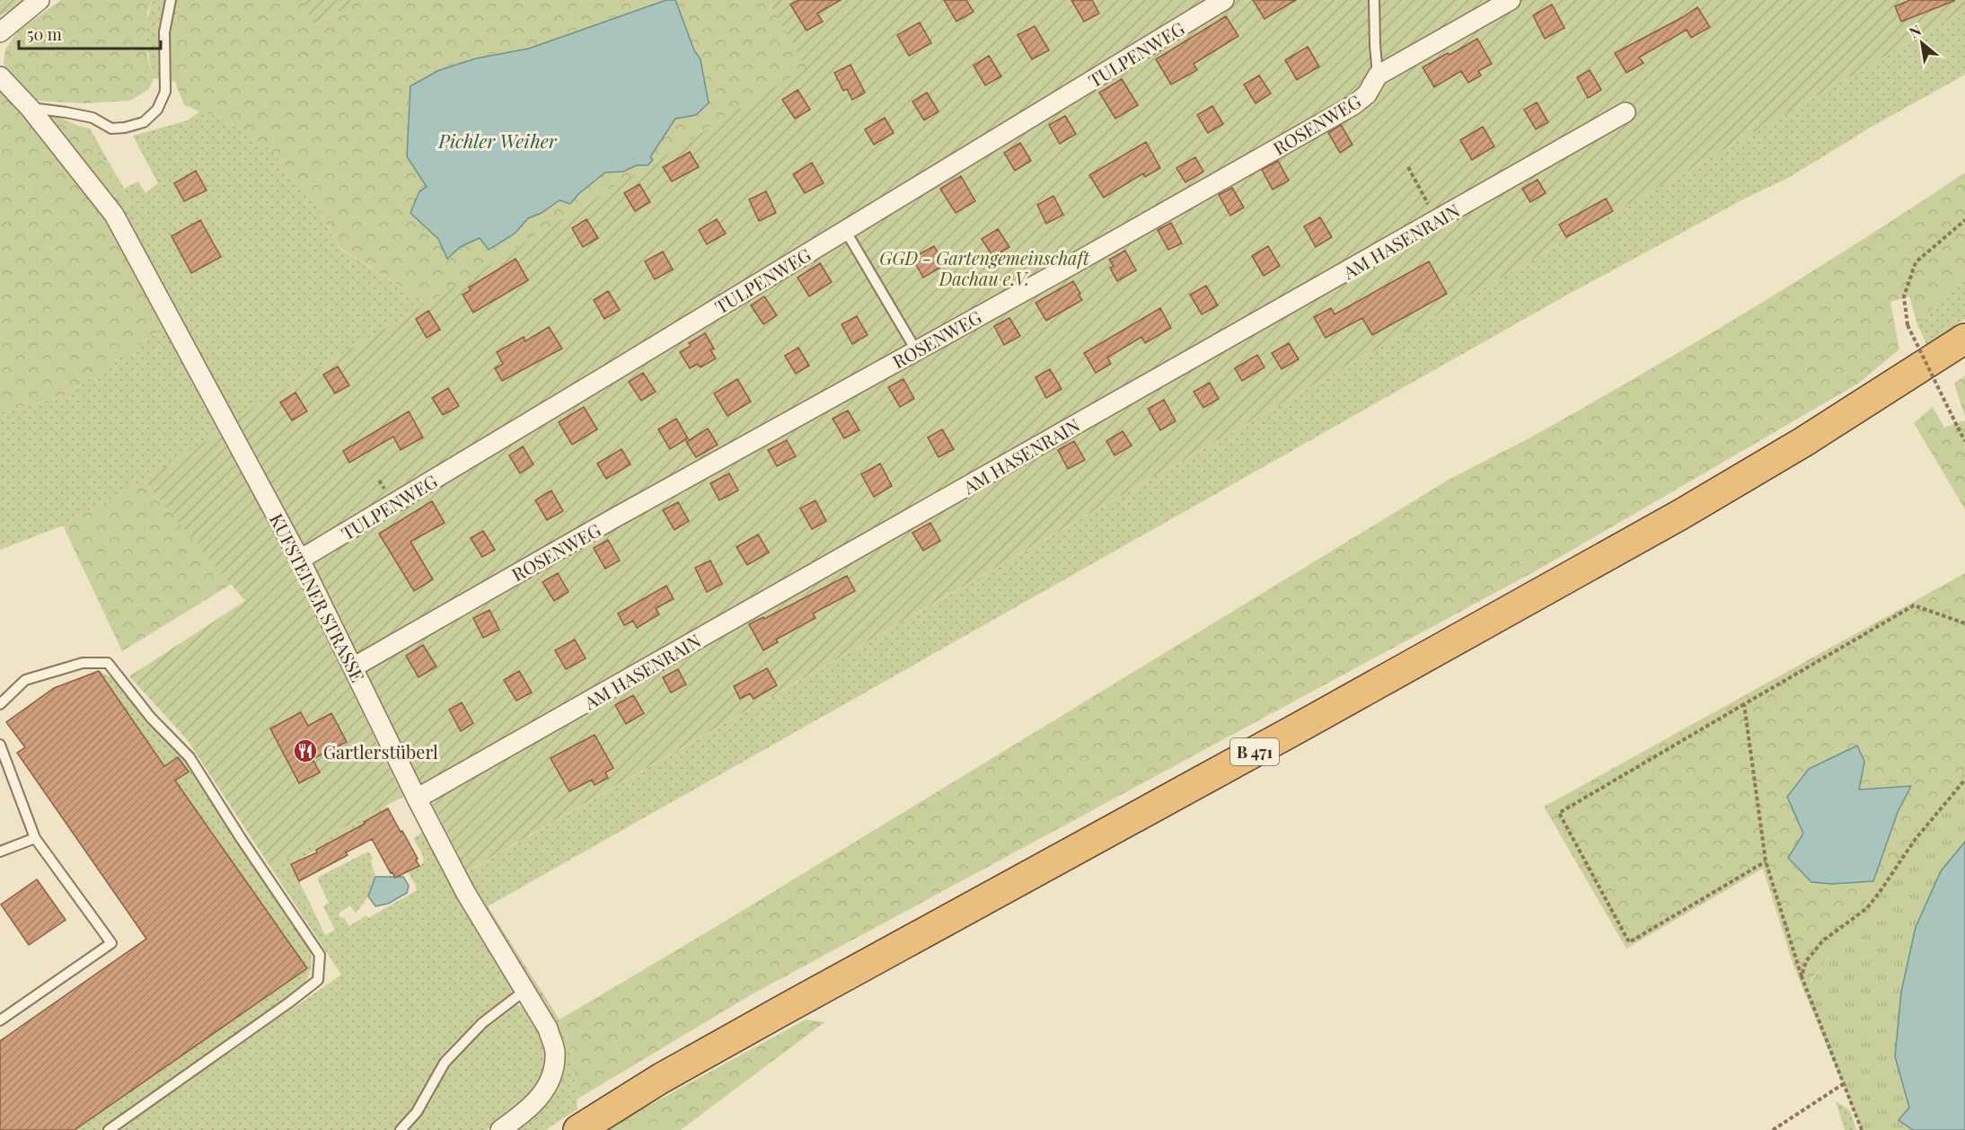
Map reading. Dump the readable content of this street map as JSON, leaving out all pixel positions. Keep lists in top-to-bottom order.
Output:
{
  "streets": {
    "highway": ["B 471"],
    "street": [
      "TULPENWEG",
      "ROSENWEG",
      "AM HASENRAIN",
      "KUFSTEINER STRASSE"
    ]
  },
  "crossings": [
    ["TULPENWEG", "KUFSTEINER STRASSE"],
    ["ROSENWEG", "KUFSTEINER STRASSE"],
    ["AM HASENRAIN", "KUFSTEINER STRASSE"]
  ],
  "water": ["Pichler Weiher"],
  "parks": ["GGD - Gartengemeinschaft Dachau e.V."],
  "places": {
    "restaurant": ["Gartlerstüberl"]
  },
  "scale_bar": "50 m",
  "north": "top left"
}
